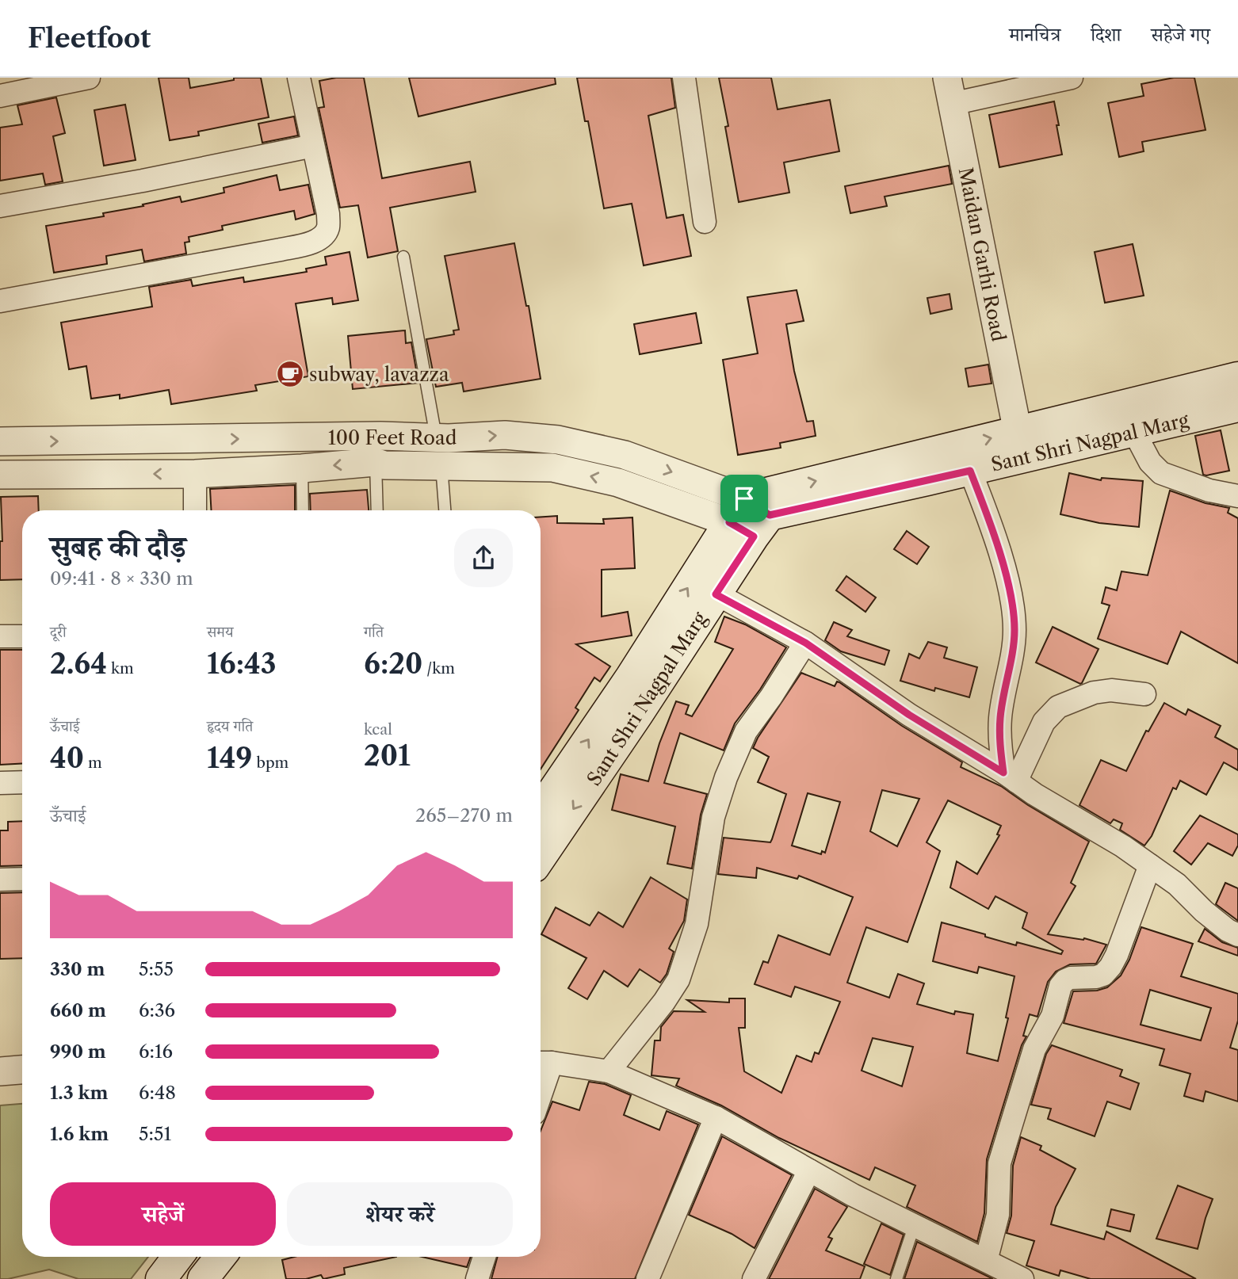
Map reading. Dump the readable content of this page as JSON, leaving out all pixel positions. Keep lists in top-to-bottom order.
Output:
{
  "streets": {
    "main road": ["Sant Shri Nagpal Marg"],
    "street": ["Maidan Garhi Road", "100 Feet Road"]
  },
  "crossings": [
    ["Maidan Garhi Road", "Sant Shri Nagpal Marg"],
    ["100 Feet Road", "Sant Shri Nagpal Marg"]
  ],
  "places": {
    "cafe": ["subway, lavazza"]
  },
  "page": {
    "header": "Fleetfoot",
    "nav": ["मानचित्र", "दिशा", "सहेजे गए"],
    "heading": ["सुबह की दौड़", "09:41 · 8 × 330 m"],
    "stats": [
      ["दूरी", "2.64 km"],
      ["समय", "16:43"],
      ["गति", "6:20 /km"],
      ["ऊँचाई", "40 m"],
      ["हृदय गति", "149 bpm"],
      ["kcal", "201"]
    ],
    "chart": ["ऊँचाई", "265–270 m"],
    "list": [
      {
        "name": "330 m",
        "note": "5:55"
      },
      {
        "name": "660 m",
        "note": "6:36"
      },
      {
        "name": "990 m",
        "note": "6:16"
      },
      {
        "name": "1.3 km",
        "note": "6:48"
      },
      {
        "name": "1.6 km",
        "note": "5:51"
      }
    ],
    "buttons": ["सहेजें", "शेयर करें"]
  }
}
